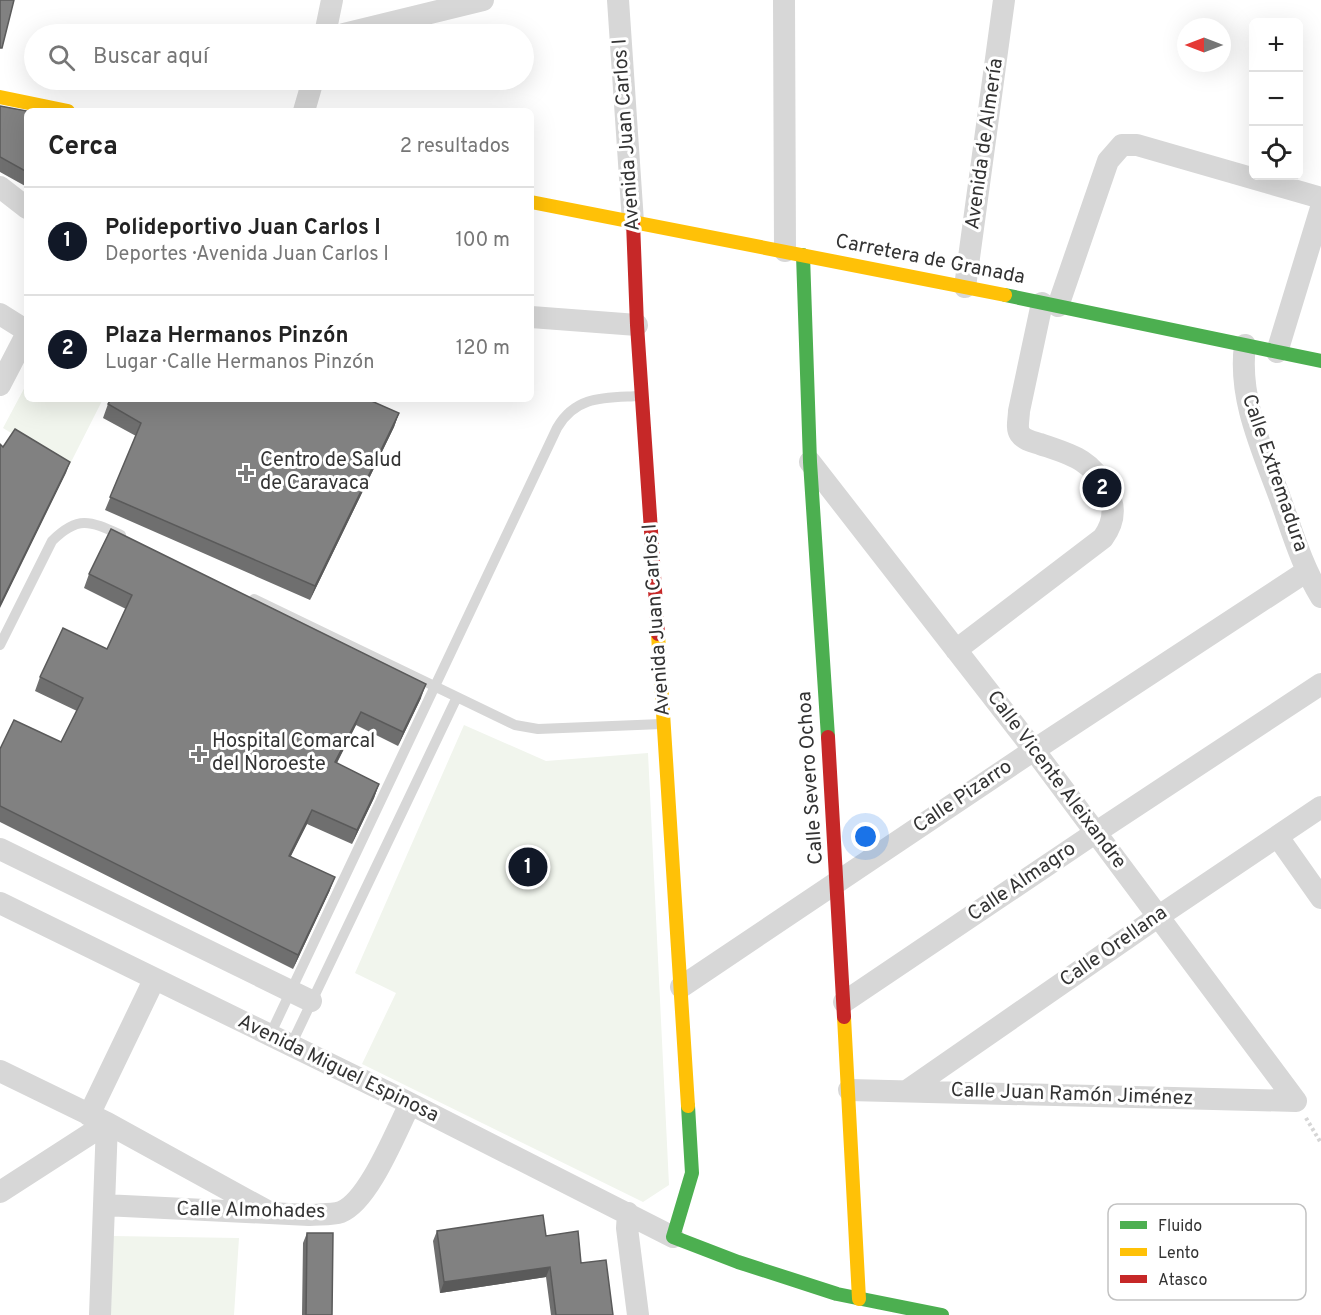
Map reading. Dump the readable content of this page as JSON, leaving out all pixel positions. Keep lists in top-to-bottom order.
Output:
{
  "streets": {
    "street": [
      "Avenida Juan Carlos I",
      "Avenida de Almería",
      "Carretera de Granada",
      "Calle Extremadura",
      "Calle Severo Ochoa",
      "Calle Vicente Aleixandre",
      "Calle Pizarro",
      "Calle Almagro",
      "Calle Orellana",
      "Avenida Miguel Espinosa",
      "Calle Juan Ramón Jiménez",
      "Calle Almohades"
    ]
  },
  "crossings": [
    ["Avenida Juan Carlos I", "Carretera de Granada"],
    ["Avenida Juan Carlos I", "Calle Pizarro"],
    ["Avenida Juan Carlos I", "Avenida Miguel Espinosa"],
    ["Avenida de Almería", "Carretera de Granada"],
    ["Carretera de Granada", "Calle Extremadura"],
    ["Carretera de Granada", "Calle Severo Ochoa"],
    ["Calle Extremadura", "Calle Pizarro"],
    ["Calle Severo Ochoa", "Calle Vicente Aleixandre"],
    ["Calle Severo Ochoa", "Calle Pizarro"],
    ["Calle Severo Ochoa", "Calle Almagro"],
    ["Calle Severo Ochoa", "Calle Juan Ramón Jiménez"],
    ["Calle Vicente Aleixandre", "Calle Pizarro"],
    ["Calle Vicente Aleixandre", "Calle Almagro"],
    ["Calle Vicente Aleixandre", "Calle Orellana"],
    ["Calle Vicente Aleixandre", "Calle Juan Ramón Jiménez"],
    ["Calle Orellana", "Calle Juan Ramón Jiménez"],
    ["Avenida Miguel Espinosa", "Calle Almohades"]
  ],
  "places": {
    "health": ["Centro de Salud de Caravaca", "Hospital Comarcal del Noroeste"]
  },
  "legend": ["Fluido", "Lento", "Atasco"],
  "north": "left",
  "page": {
    "map_buttons": ["+", "−"],
    "search": "Buscar aquí",
    "heading": ["Cerca", "2 resultados"],
    "list": [
      {
        "mark": "1",
        "name": "Polideportivo Juan Carlos I",
        "note": "Deportes · Avenida Juan Carlos I",
        "value": "100 m"
      },
      {
        "mark": "2",
        "name": "Plaza Hermanos Pinzón",
        "note": "Lugar · Calle Hermanos Pinzón",
        "value": "120 m"
      }
    ],
    "pins": ["2", "1"]
  }
}
